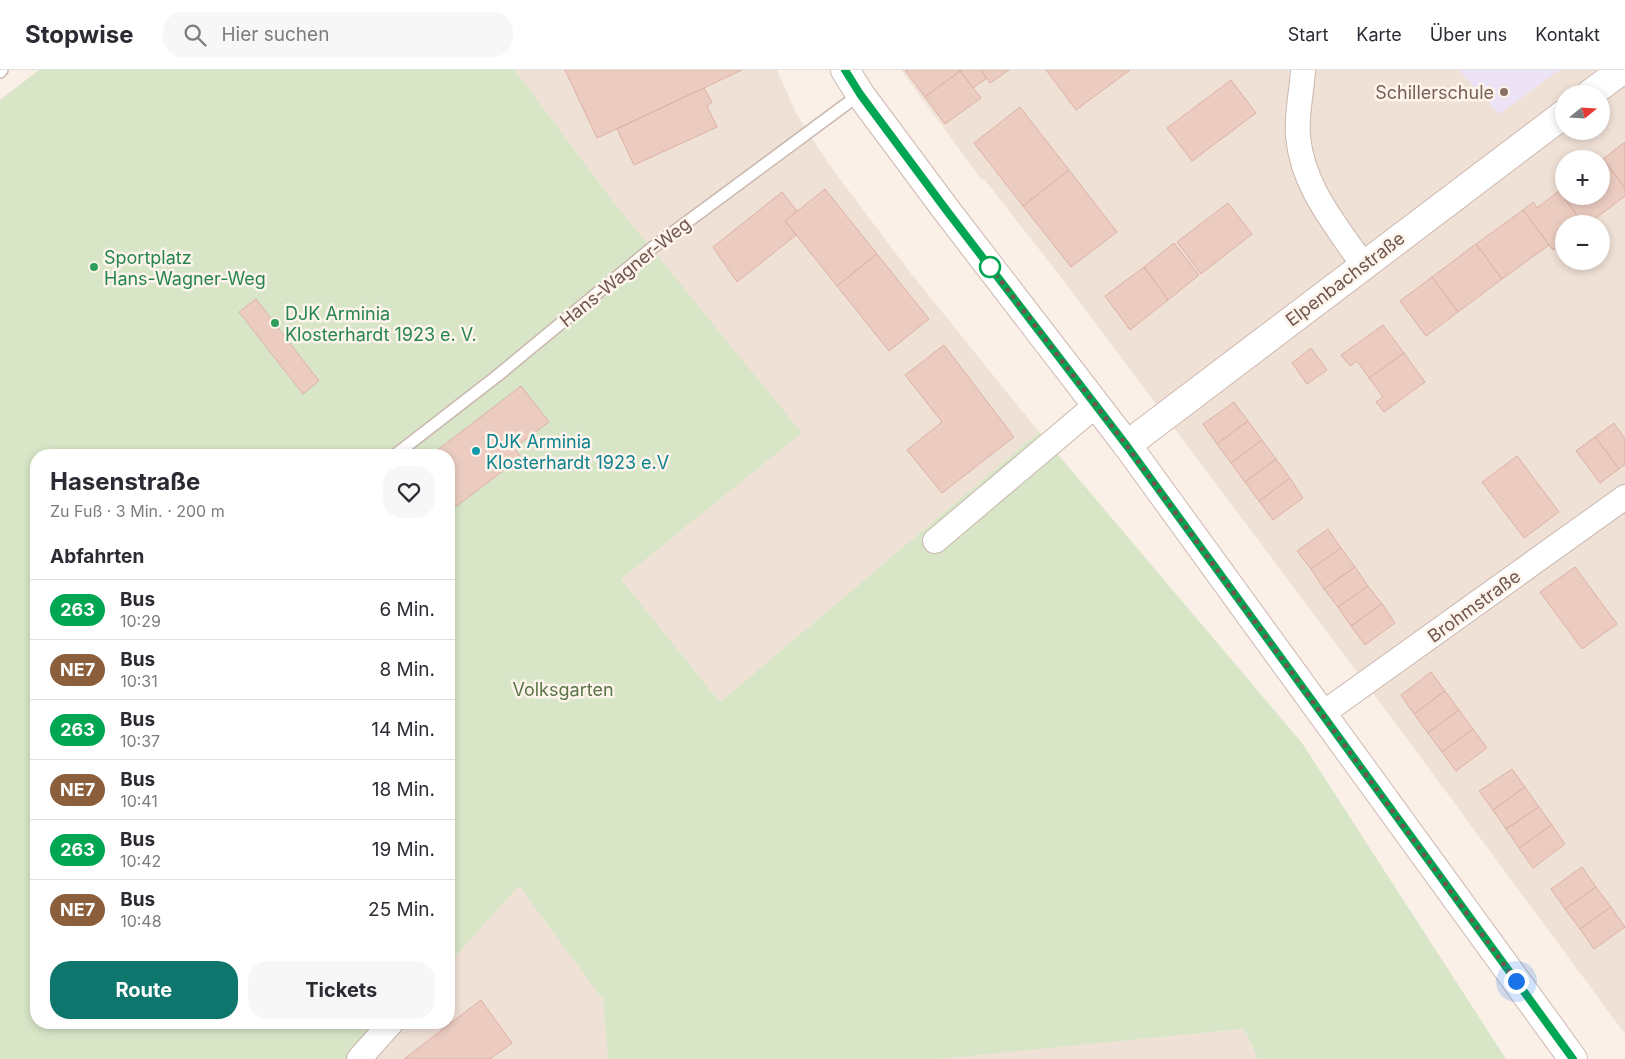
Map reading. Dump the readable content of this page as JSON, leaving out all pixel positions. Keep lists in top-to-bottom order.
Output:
{
  "streets": {
    "main road": ["Elpenbachstraße"],
    "street": ["Brohmstraße"],
    "lane": ["Hans-Wagner-Weg"]
  },
  "parks": ["Volksgarten"],
  "places": [
    "Schillerschule",
    "Sportplatz Hans-Wagner-Weg",
    "DJK Arminia Klosterhardt 1923 e. V.",
    "DJK Arminia Klosterhardt 1923 e.V"
  ],
  "lines": ["bus line 263"],
  "north": "right",
  "page": {
    "header": "Stopwise",
    "search": "Hier suchen",
    "nav": [
      "Start",
      "Karte",
      "Über uns",
      "Kontakt"
    ],
    "map_buttons": ["+", "−"],
    "heading": [
      ["Hasenstraße", "Zu Fuß · 3 Min. · 200 m"],
      "Abfahrten"
    ],
    "list": [
      {
        "mark": "263",
        "name": "Bus",
        "note": "10:29",
        "value": "6 Min."
      },
      {
        "mark": "NE7",
        "name": "Bus",
        "note": "10:31",
        "value": "8 Min."
      },
      {
        "mark": "263",
        "name": "Bus",
        "note": "10:37",
        "value": "14 Min."
      },
      {
        "mark": "NE7",
        "name": "Bus",
        "note": "10:41",
        "value": "18 Min."
      },
      {
        "mark": "263",
        "name": "Bus",
        "note": "10:42",
        "value": "19 Min."
      },
      {
        "mark": "NE7",
        "name": "Bus",
        "note": "10:48",
        "value": "25 Min."
      }
    ],
    "buttons": ["Route", "Tickets"]
  }
}
